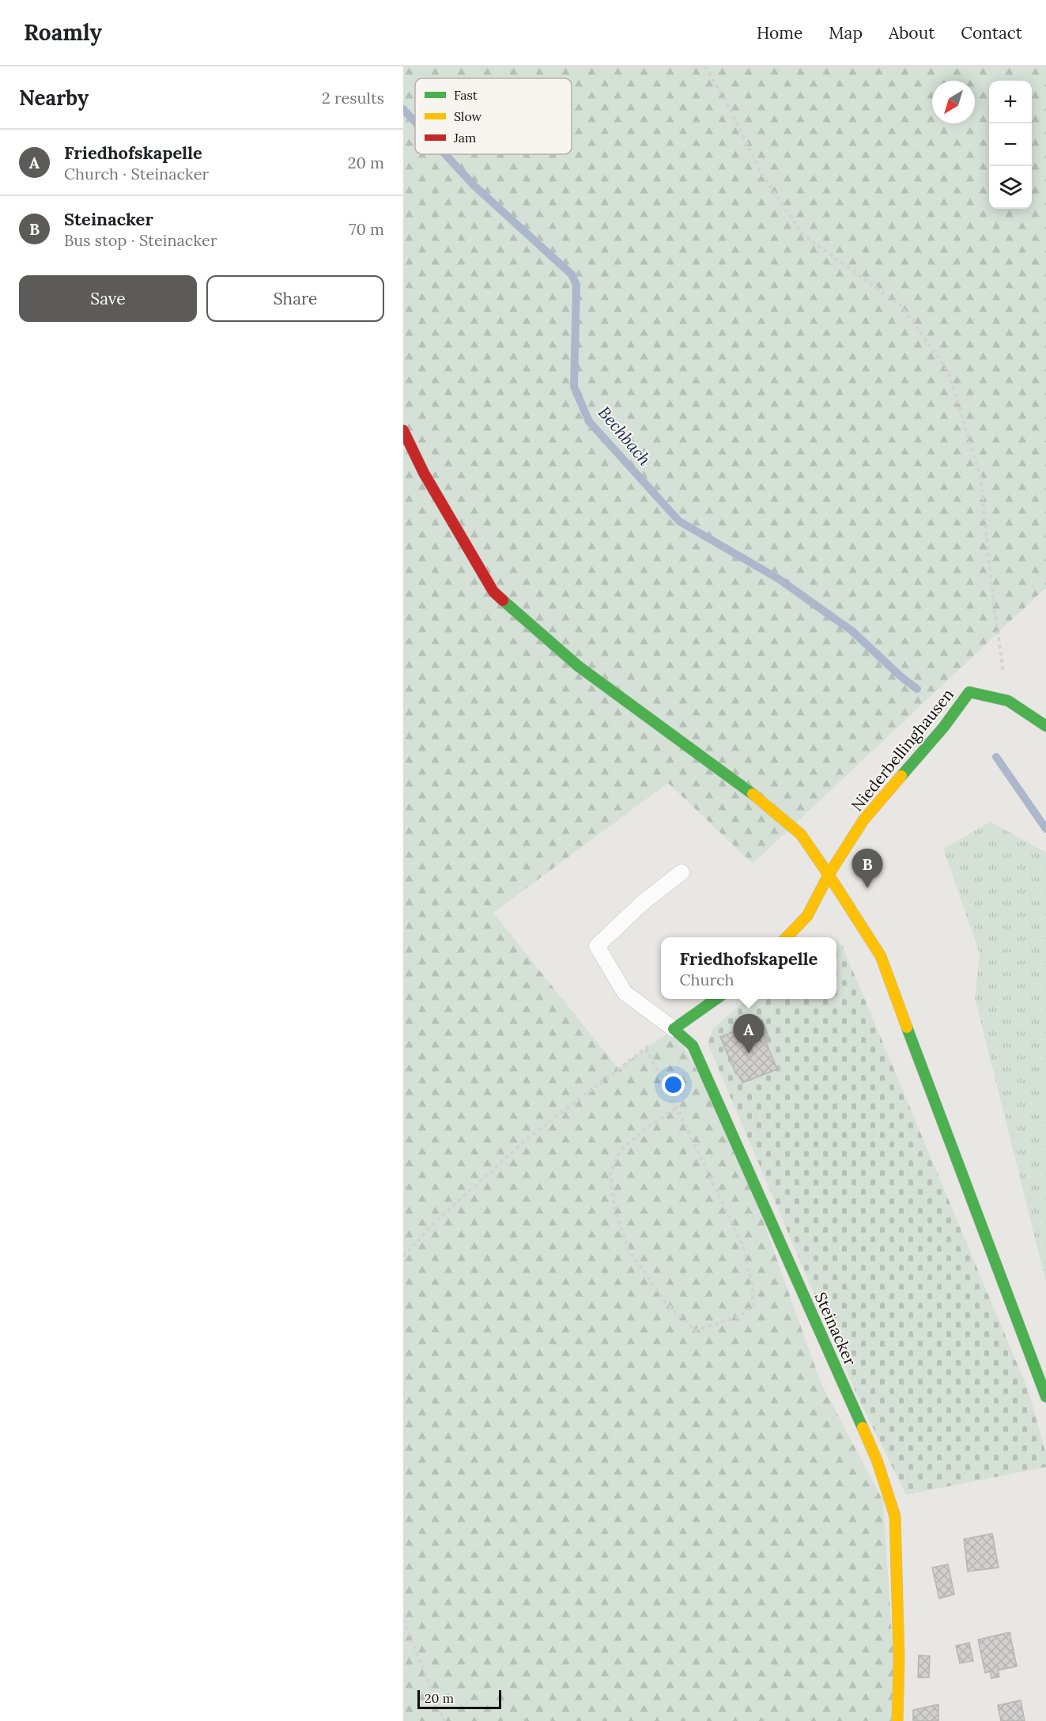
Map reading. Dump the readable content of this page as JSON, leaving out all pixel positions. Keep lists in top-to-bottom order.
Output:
{
  "streets": {
    "street": ["Niederbellinghausen", "Steinacker"]
  },
  "water": ["Bechbach"],
  "legend": ["Fast", "Slow", "Jam"],
  "scale_bar": "20 m",
  "north": "bottom left",
  "page": {
    "header": "Roamly",
    "nav": [
      "Home",
      "Map",
      "About",
      "Contact"
    ],
    "heading": ["Nearby", "2 results"],
    "map_buttons": ["+", "−"],
    "list": [
      {
        "mark": "A",
        "name": "Friedhofskapelle",
        "note": "Church · Steinacker",
        "value": "20 m"
      },
      {
        "mark": "B",
        "name": "Steinacker",
        "note": "Bus stop · Steinacker",
        "value": "70 m"
      }
    ],
    "buttons": ["Save", "Share"],
    "pins": ["B", "A"],
    "popup": ["Friedhofskapelle", "Church"],
    "scale": "20 m"
  }
}
